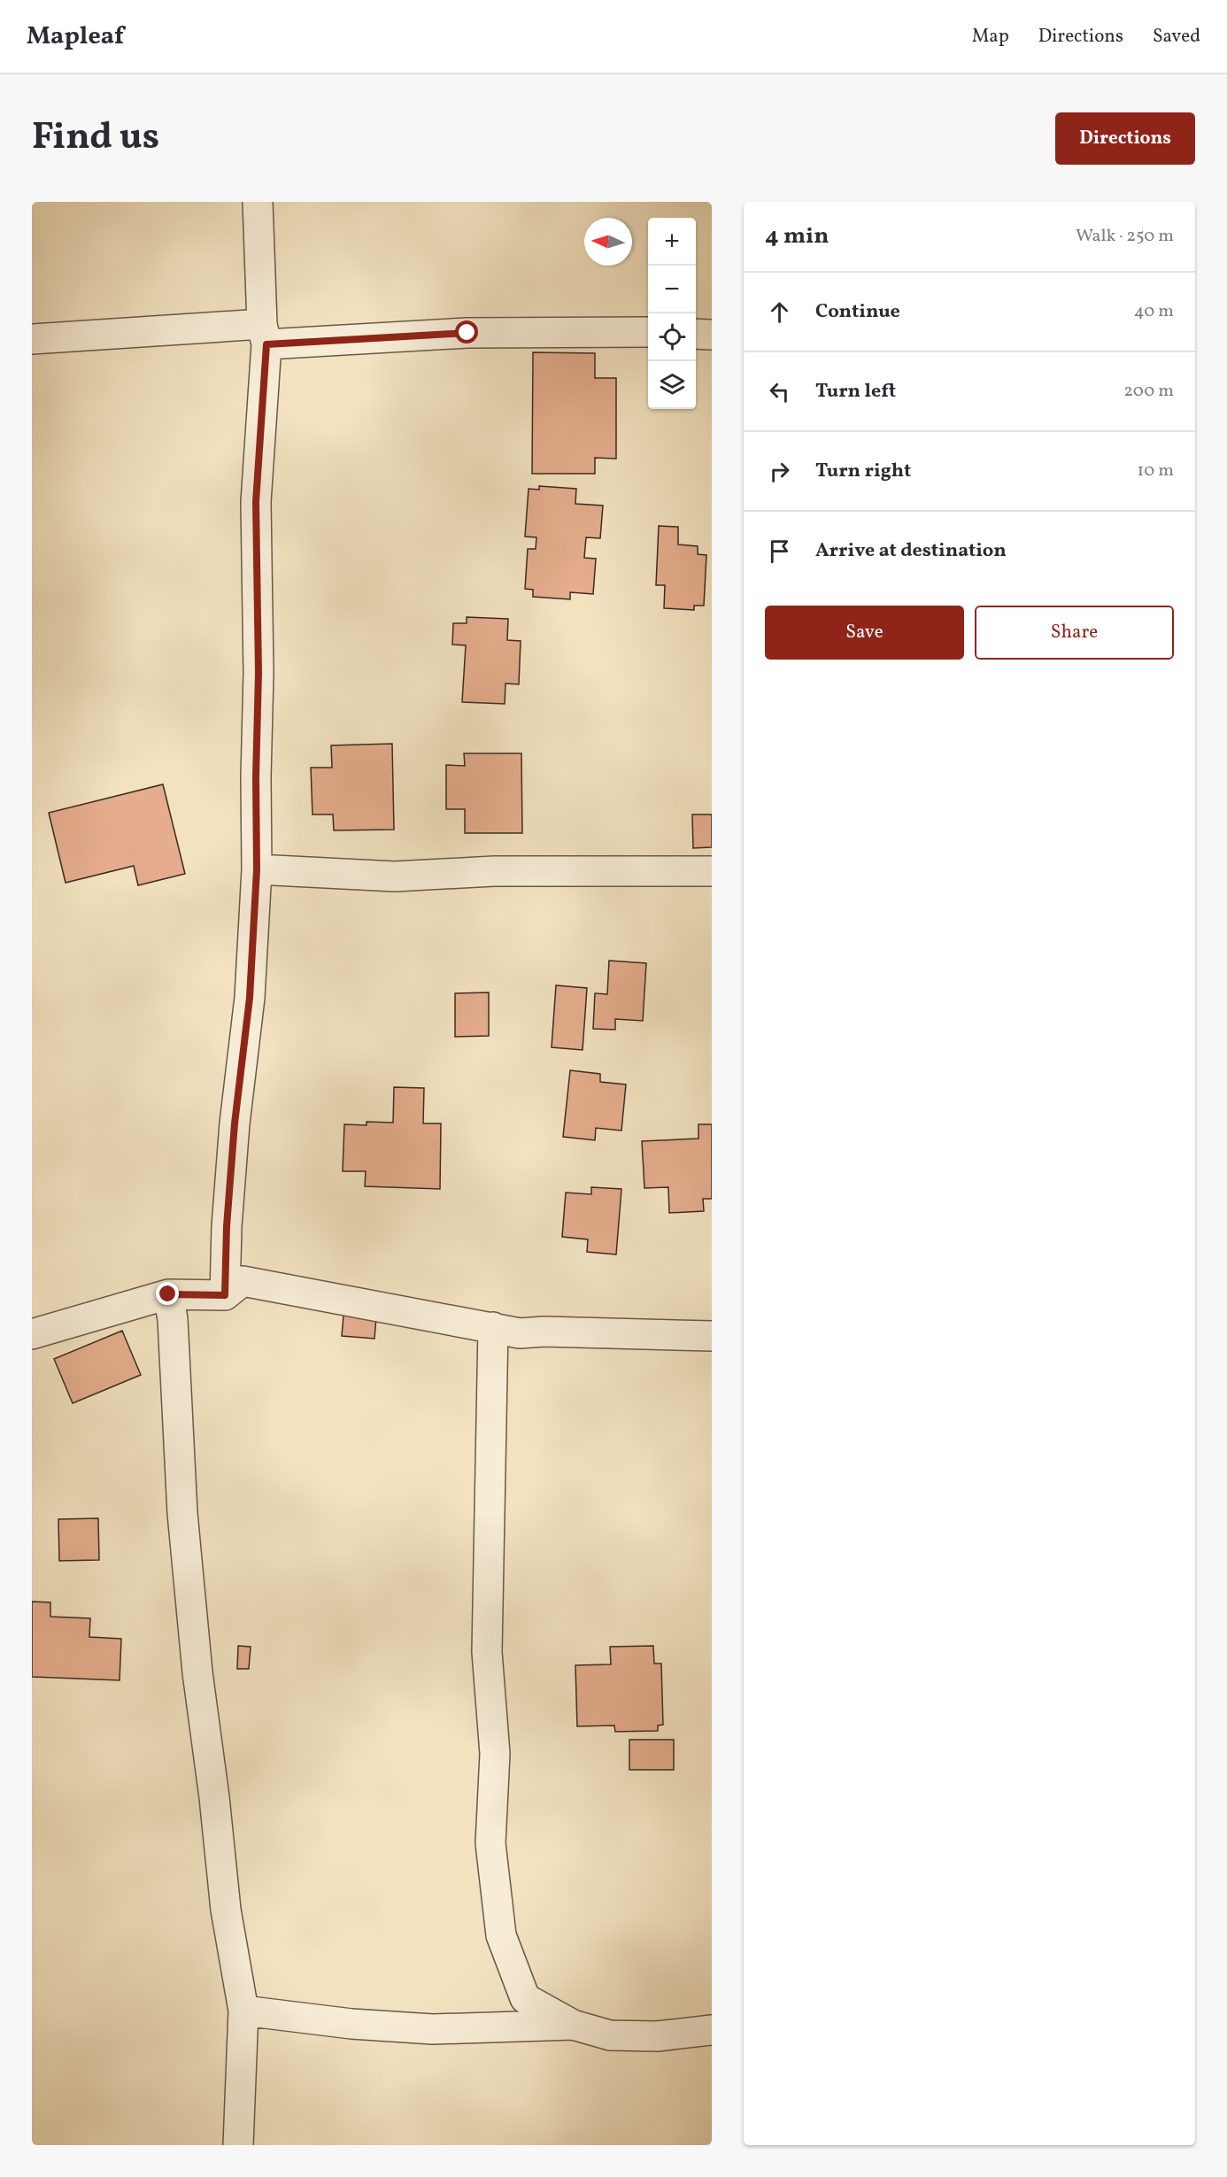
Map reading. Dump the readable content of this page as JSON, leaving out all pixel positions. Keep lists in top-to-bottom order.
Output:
{
  "north": "left",
  "page": {
    "header": "Mapleaf",
    "nav": ["Map", "Directions", "Saved"],
    "title": "Find us",
    "buttons": [
      "Directions",
      ["Save", "Share"]
    ],
    "heading": ["4 min", "Walk · 250 m"],
    "map_buttons": ["+", "−"],
    "list": [
      ["Continue", "40 m"],
      ["Turn left", "200 m"],
      ["Turn right", "10 m"],
      "Arrive at destination"
    ]
  }
}
